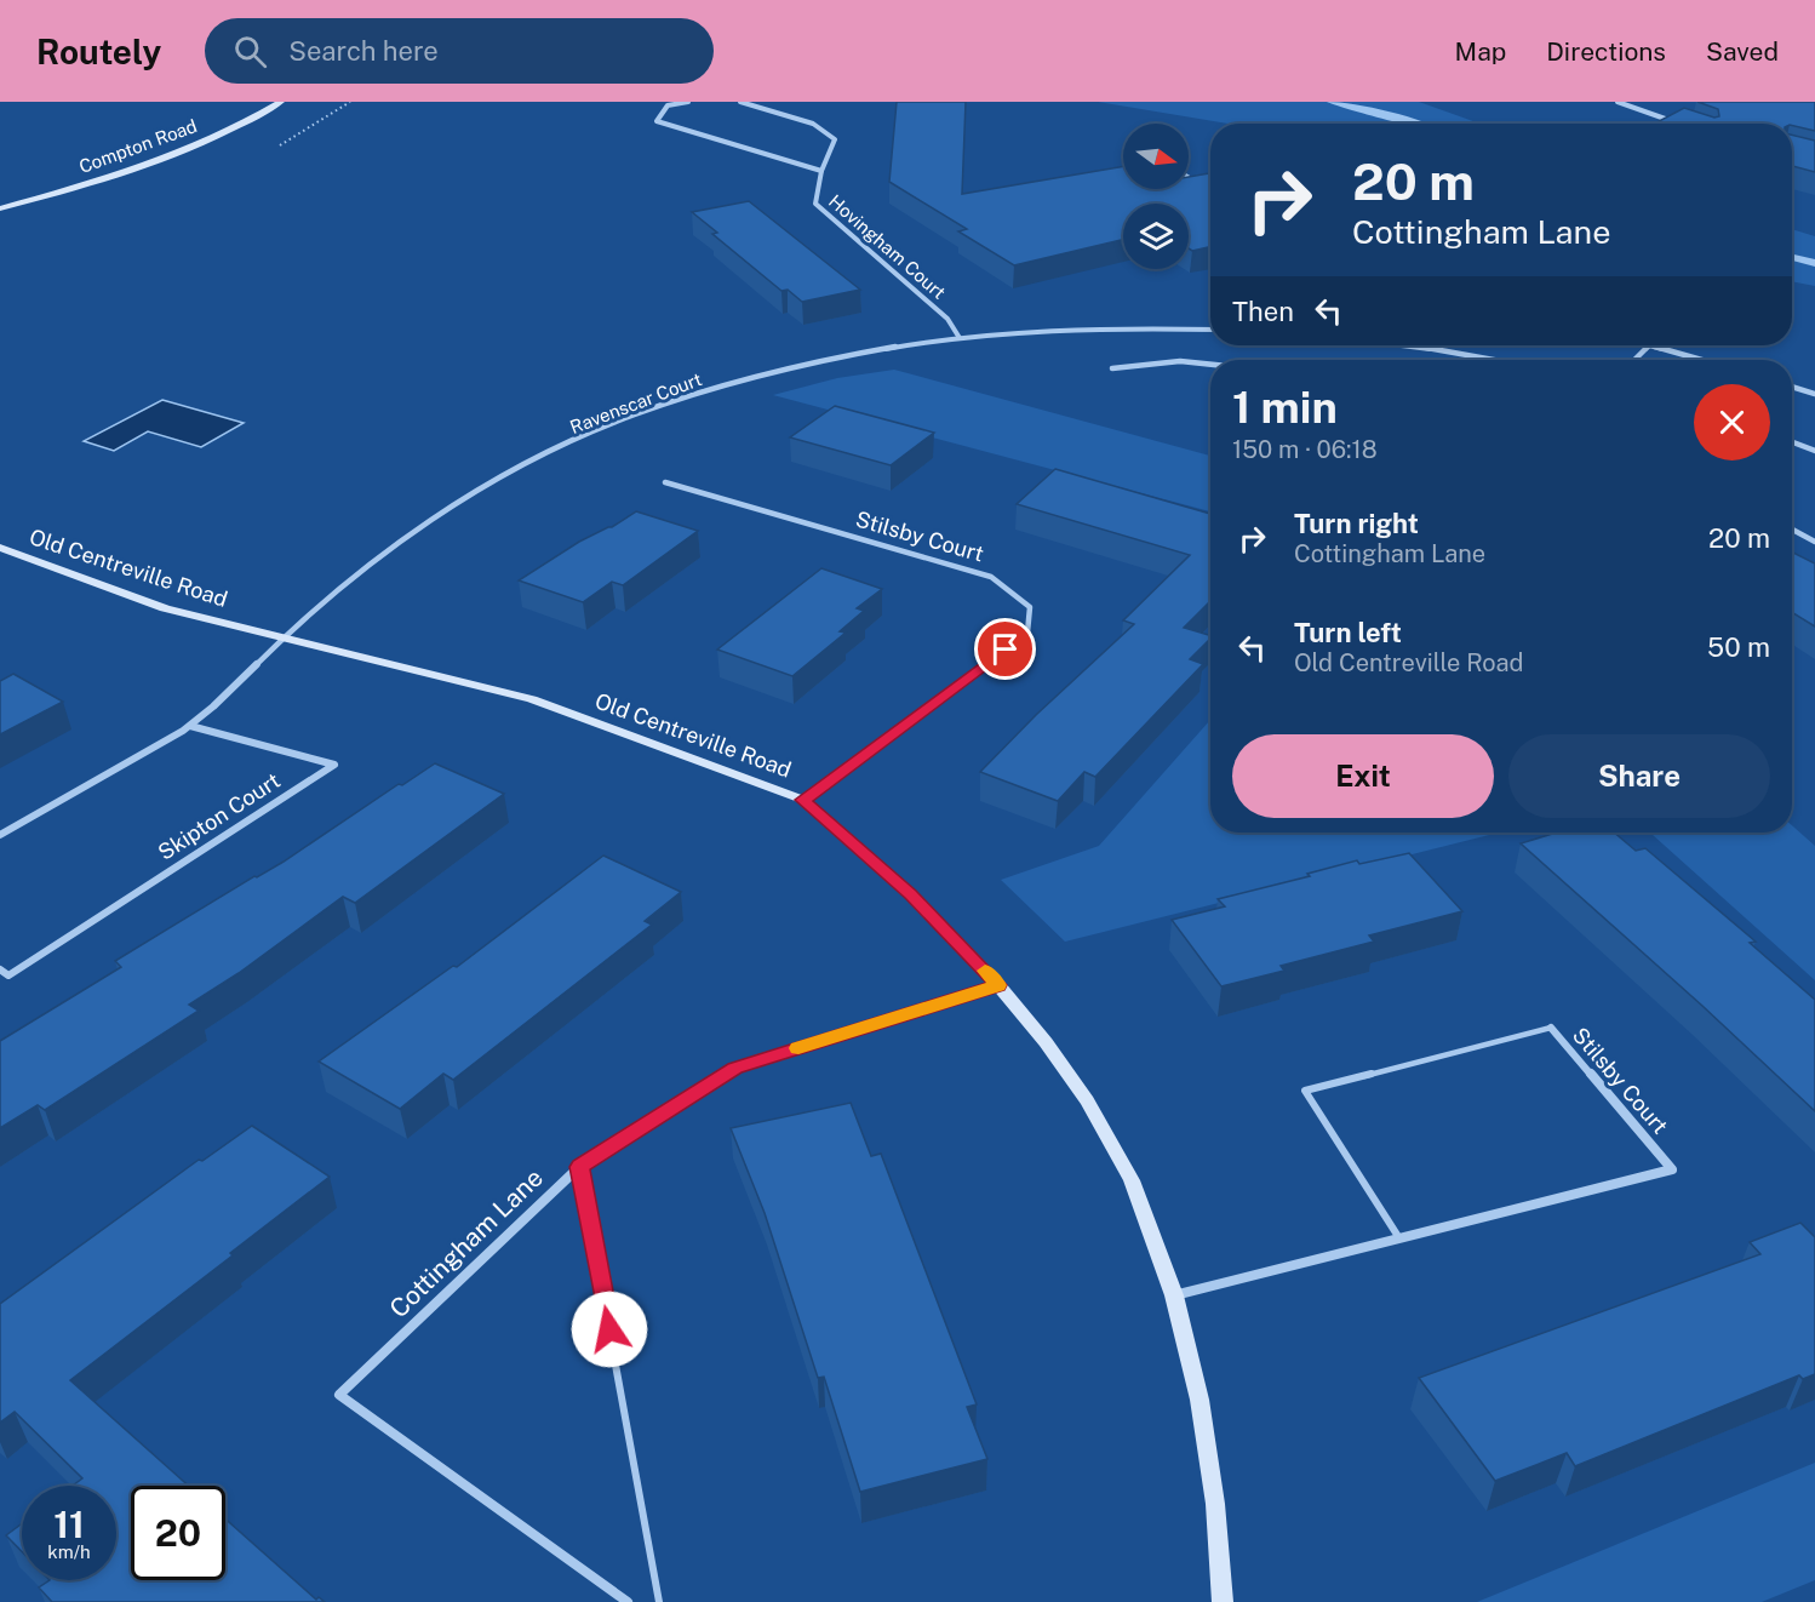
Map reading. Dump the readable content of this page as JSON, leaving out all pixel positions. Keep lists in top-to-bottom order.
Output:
{
  "streets": {
    "street": [
      "Compton Road",
      "Hovingham Court",
      "Ravenscar Court",
      "Stilsby Court",
      "Old Centreville Road",
      "Skipton Court",
      "Cottingham Lane"
    ]
  },
  "crossings": [
    ["Hovingham Court", "Ravenscar Court"],
    ["Ravenscar Court", "Old Centreville Road"],
    ["Stilsby Court", "Old Centreville Road"],
    ["Old Centreville Road", "Cottingham Lane"]
  ],
  "north": "right",
  "page": {
    "header": "Routely",
    "search": "Search here",
    "nav": ["Map", "Directions", "Saved"],
    "turn": ["20 m", "Cottingham Lane"],
    "then": "Then",
    "heading": ["1 min", "150 m · 06:18"],
    "list": [
      {
        "name": "Turn right",
        "note": "Cottingham Lane",
        "value": "20 m"
      },
      {
        "name": "Turn left",
        "note": "Old Centreville Road",
        "value": "50 m"
      }
    ],
    "buttons": ["Exit", "Share"],
    "speed": "11 km/h",
    "limit": "20"
  }
}
